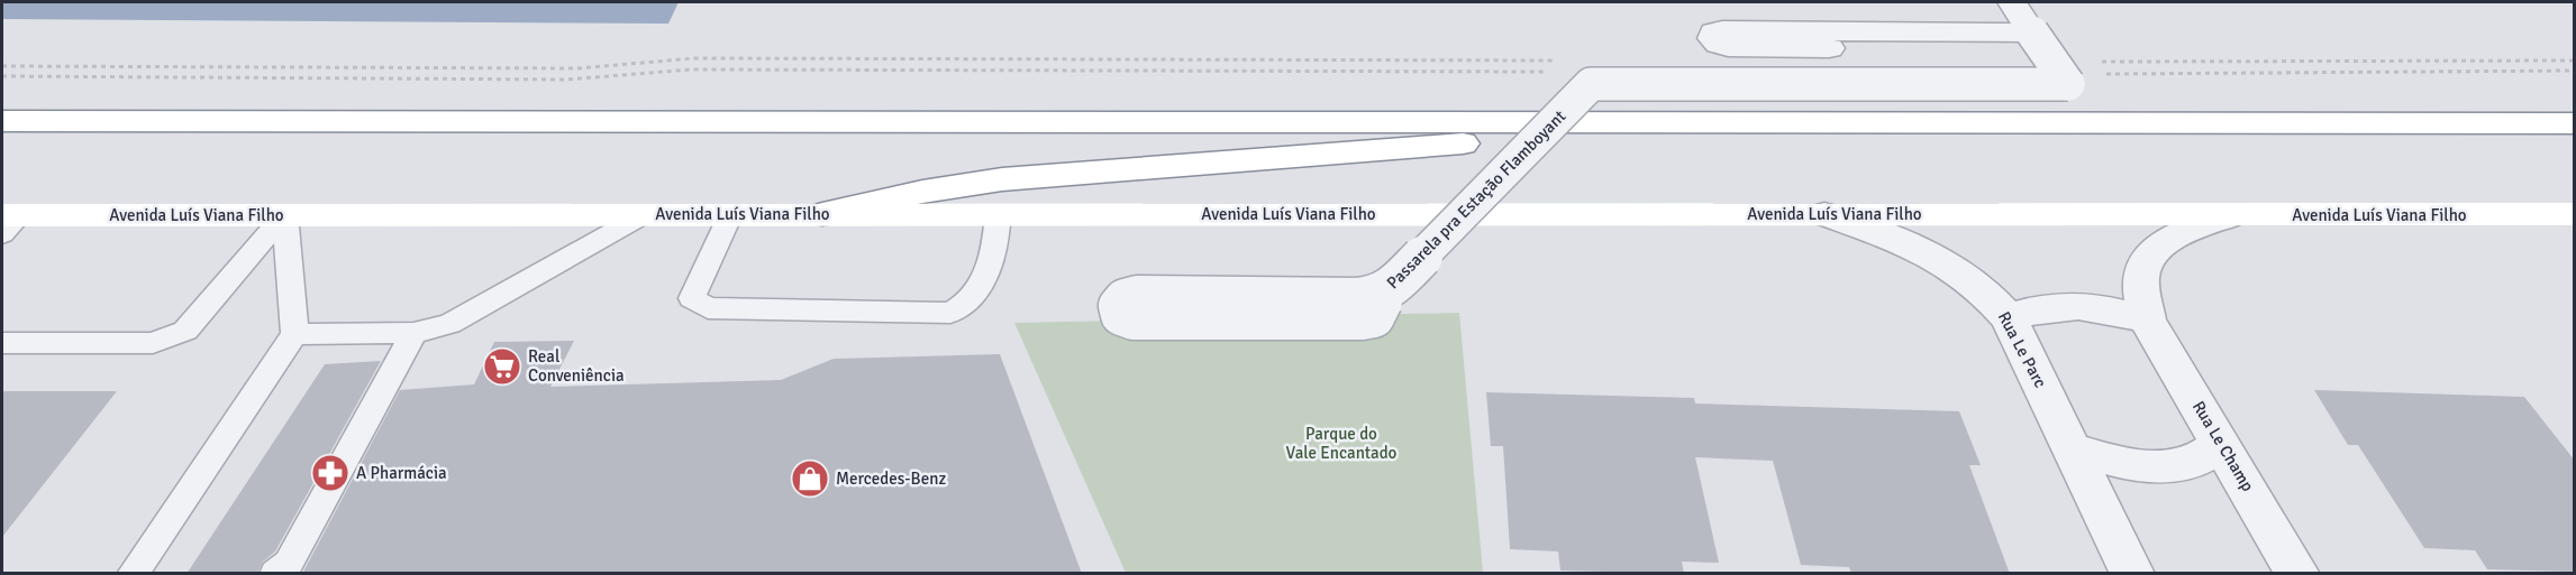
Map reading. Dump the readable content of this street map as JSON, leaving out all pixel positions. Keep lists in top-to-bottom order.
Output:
{
  "streets": {
    "main road": ["Avenida Luís Viana Filho"],
    "street": ["Passarela pra Estação Flamboyant", "Rua Le Parc", "Rua Le Champ"]
  },
  "crossings": [
    ["Avenida Luís Viana Filho", "Rua Le Parc"]
  ],
  "parks": ["Parque do Vale Encantado"],
  "places": {
    "supermarket": ["Real Conveniência"],
    "pharmacy": ["A Pharmácia"],
    "shop": ["Mercedes-Benz"]
  }
}
